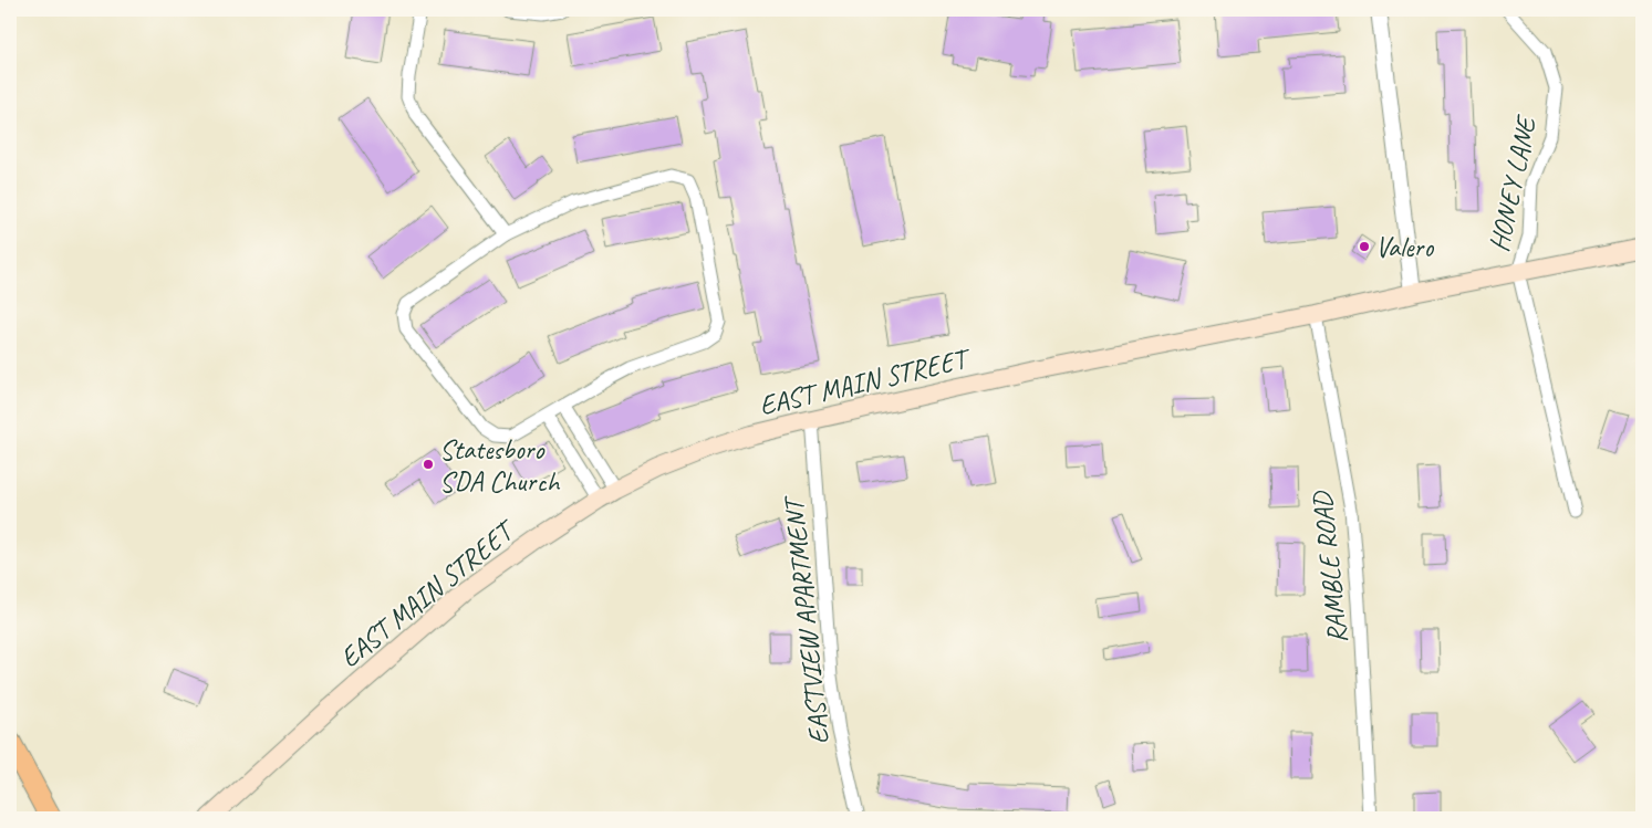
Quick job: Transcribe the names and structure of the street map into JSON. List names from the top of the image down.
{
  "streets": {
    "main road": ["EAST MAIN STREET"],
    "street": ["HONEY LANE", "RAMBLE ROAD", "EASTVIEW APARTMENT"]
  },
  "crossings": [
    ["HONEY LANE", "EAST MAIN STREET"],
    ["EAST MAIN STREET", "RAMBLE ROAD"],
    ["EAST MAIN STREET", "EASTVIEW APARTMENT"]
  ],
  "places": ["Valero", "Statesboro SDA Church"]
}
